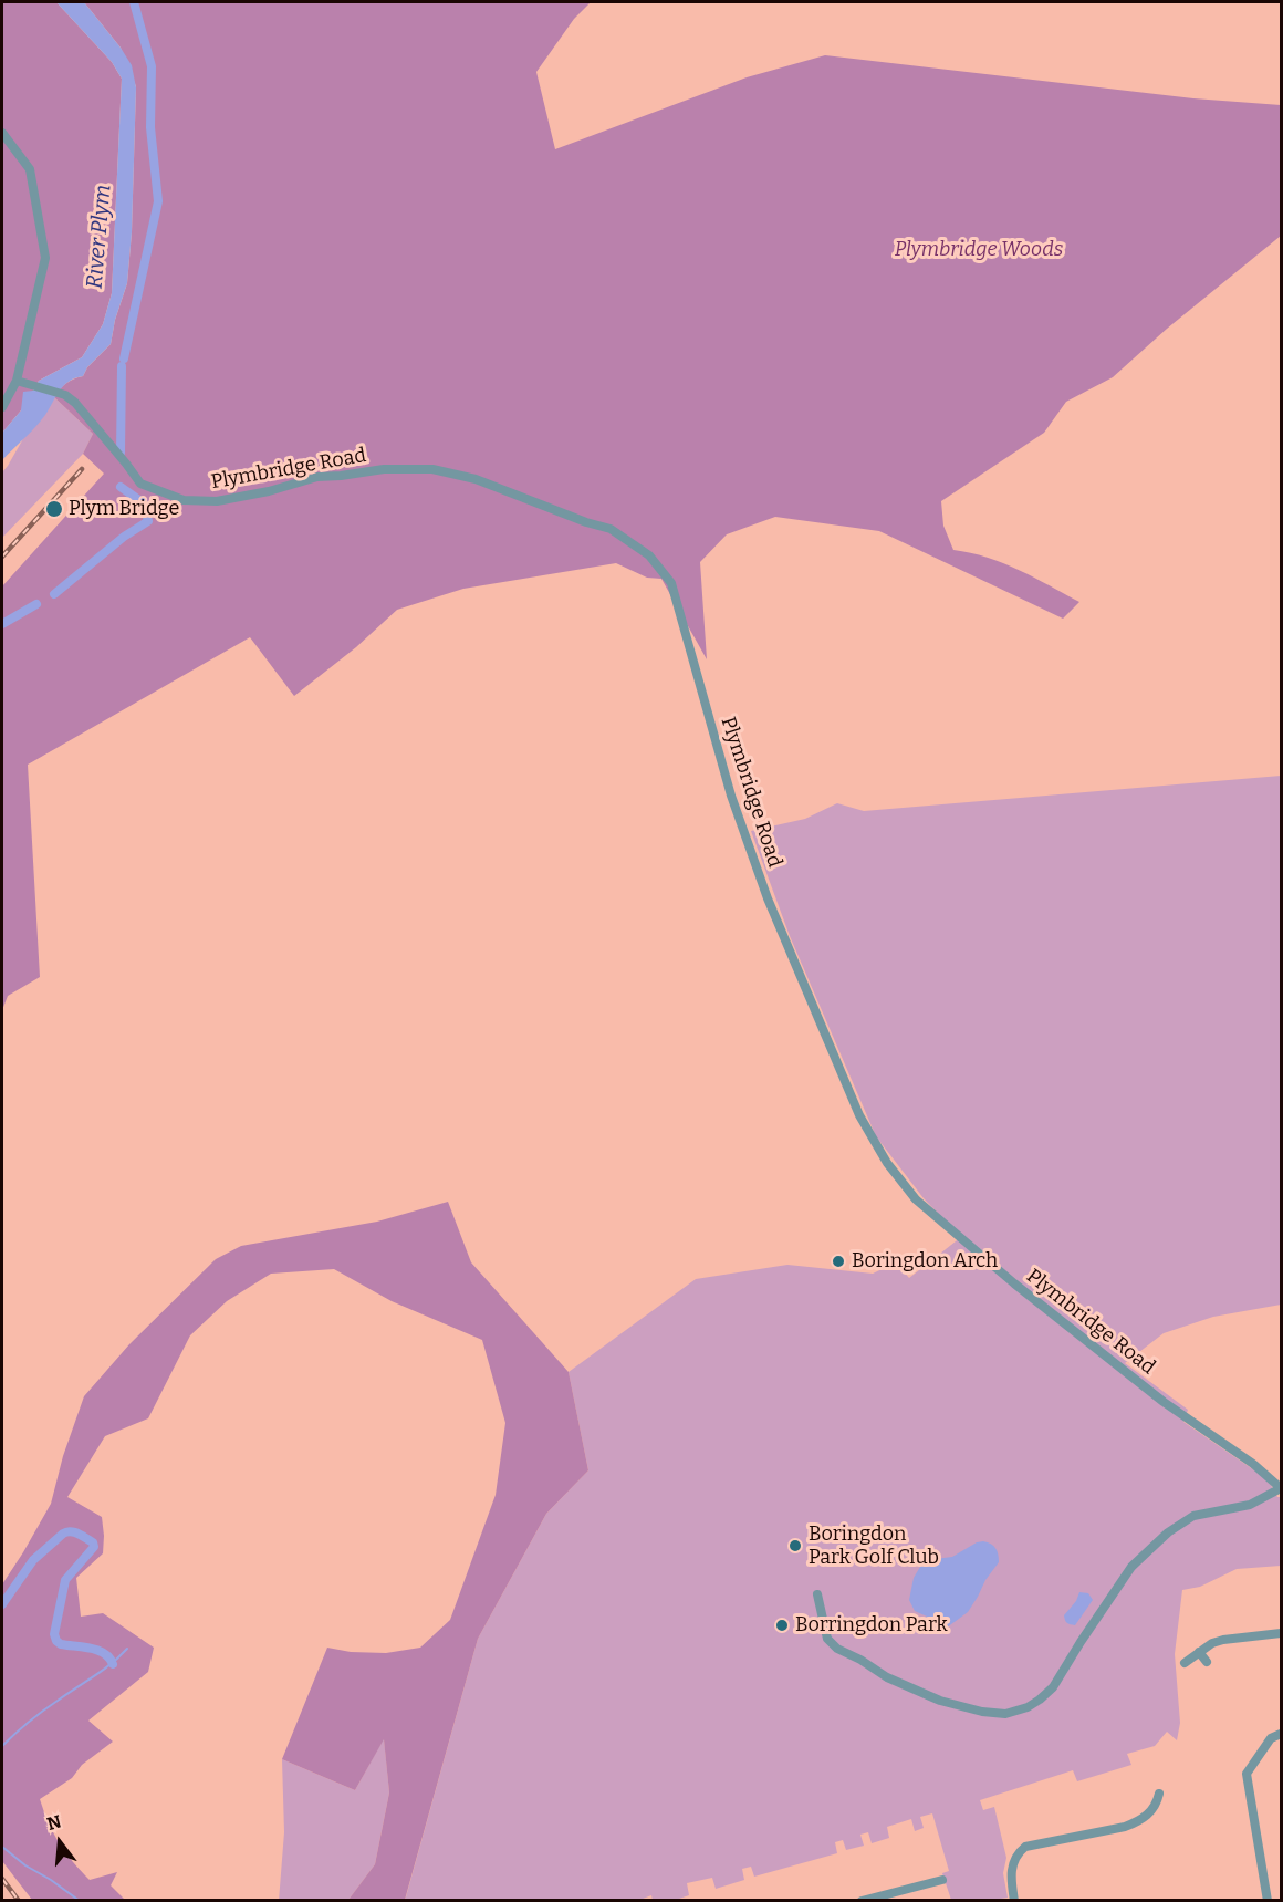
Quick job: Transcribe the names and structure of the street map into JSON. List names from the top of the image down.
{
  "streets": {
    "street": ["Plymbridge Road"]
  },
  "water": ["River Plym"],
  "parks": ["Plymbridge Woods"],
  "places": [
    "Plym Bridge",
    "Boringdon Arch",
    "Boringdon Park Golf Club",
    "Borringdon Park"
  ],
  "north": "top"
}
